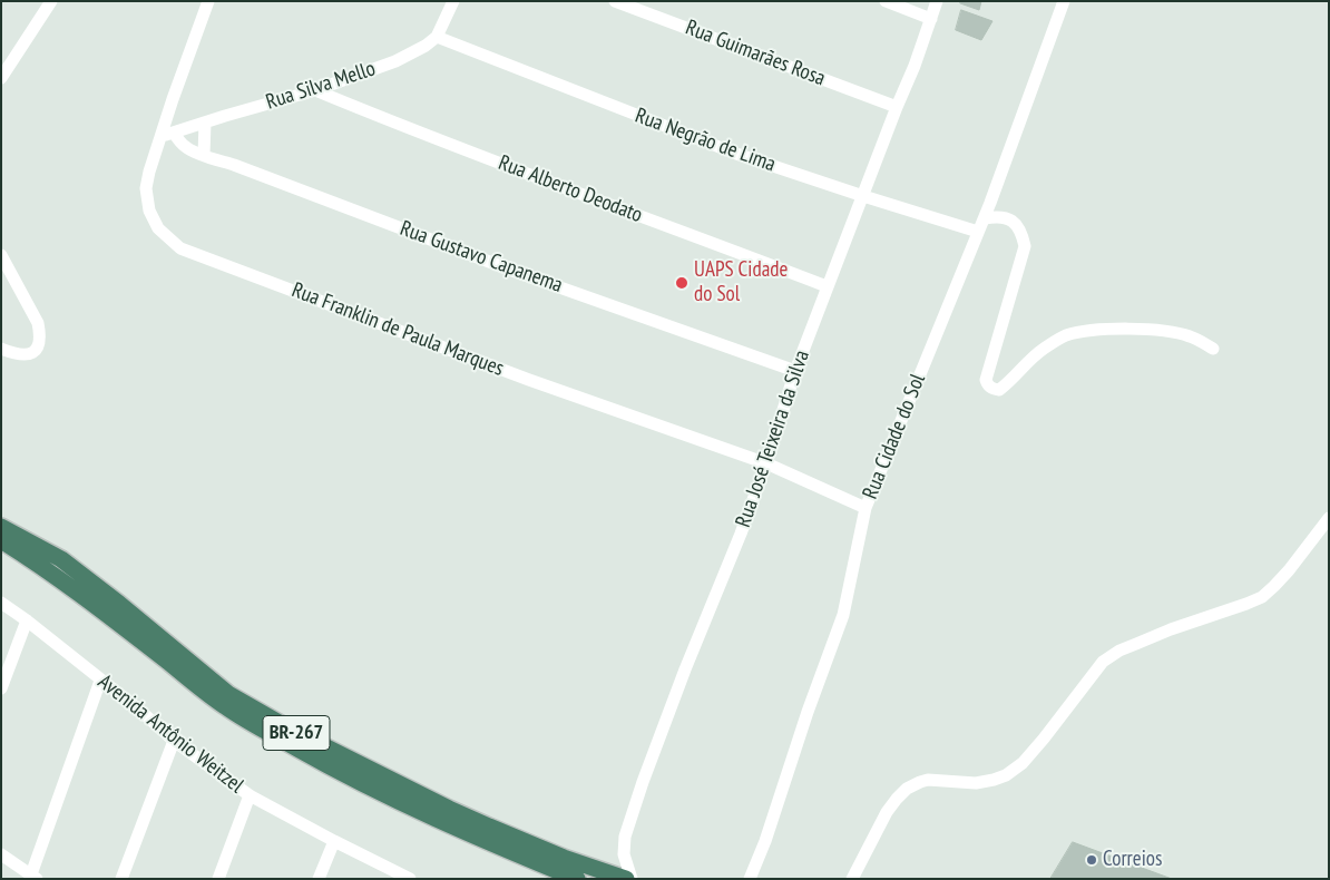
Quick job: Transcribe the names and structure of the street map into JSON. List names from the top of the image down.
{
  "streets": {
    "highway": ["BR-267"],
    "street": [
      "Rua Guimarães Rosa",
      "Rua Silva Mello",
      "Rua Negrão de Lima",
      "Rua Alberto Deodato",
      "Rua Gustavo Capanema",
      "Rua Franklin de Paula Marques",
      "Rua Cidade do Sol",
      "Rua José Teixeira da Silva",
      "Avenida Antônio Weitzel"
    ]
  },
  "crossings": [
    ["Rua Guimarães Rosa", "Rua José Teixeira da Silva"],
    ["Rua Silva Mello", "Rua Negrão de Lima"],
    ["Rua Silva Mello", "Rua Alberto Deodato"],
    ["Rua Silva Mello", "Rua Gustavo Capanema"],
    ["Rua Silva Mello", "Rua Franklin de Paula Marques"],
    ["Rua Negrão de Lima", "Rua Cidade do Sol"],
    ["Rua Negrão de Lima", "Rua José Teixeira da Silva"],
    ["Rua Alberto Deodato", "Rua José Teixeira da Silva"],
    ["Rua Gustavo Capanema", "Rua Franklin de Paula Marques"],
    ["Rua Gustavo Capanema", "Rua José Teixeira da Silva"],
    ["Rua Franklin de Paula Marques", "Rua Cidade do Sol"],
    ["Rua Franklin de Paula Marques", "Rua José Teixeira da Silva"]
  ],
  "places": ["UAPS Cidade do Sol", "Correios"]
}
